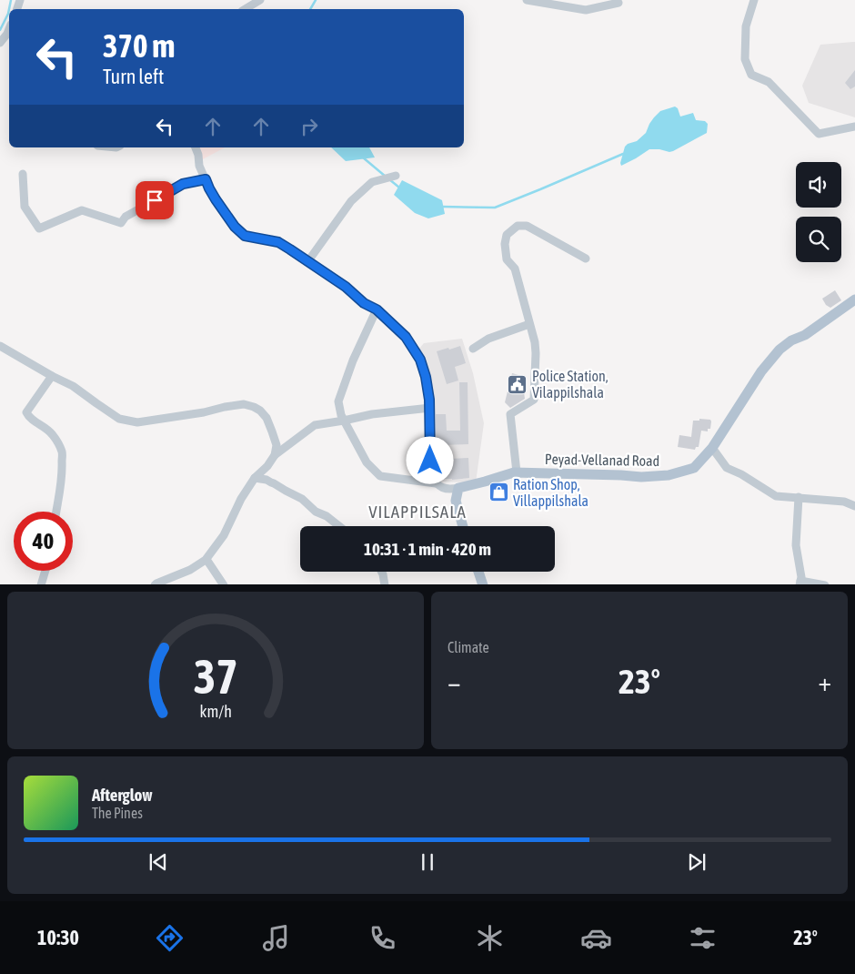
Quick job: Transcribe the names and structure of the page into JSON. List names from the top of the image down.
{
  "streets": {
    "main road": ["Peyad-Vellanad Road"]
  },
  "districts": ["VILAPPILSALA"],
  "places": {
    "public building": ["Police Station, Vilappilshala"],
    "shop": ["Ration Shop, Villappilshala"]
  },
  "page": {
    "turn": ["370 m", "Turn left"],
    "limit": "40",
    "trip": "10:31 · 1 min · 420 m",
    "tile": "Climate",
    "heat": ["−", "23°", "+"],
    "song": ["Afterglow", "The Pines"],
    "tabs": ["10:30", "23°"],
    "gauge": ["37", "km/h"]
  }
}
